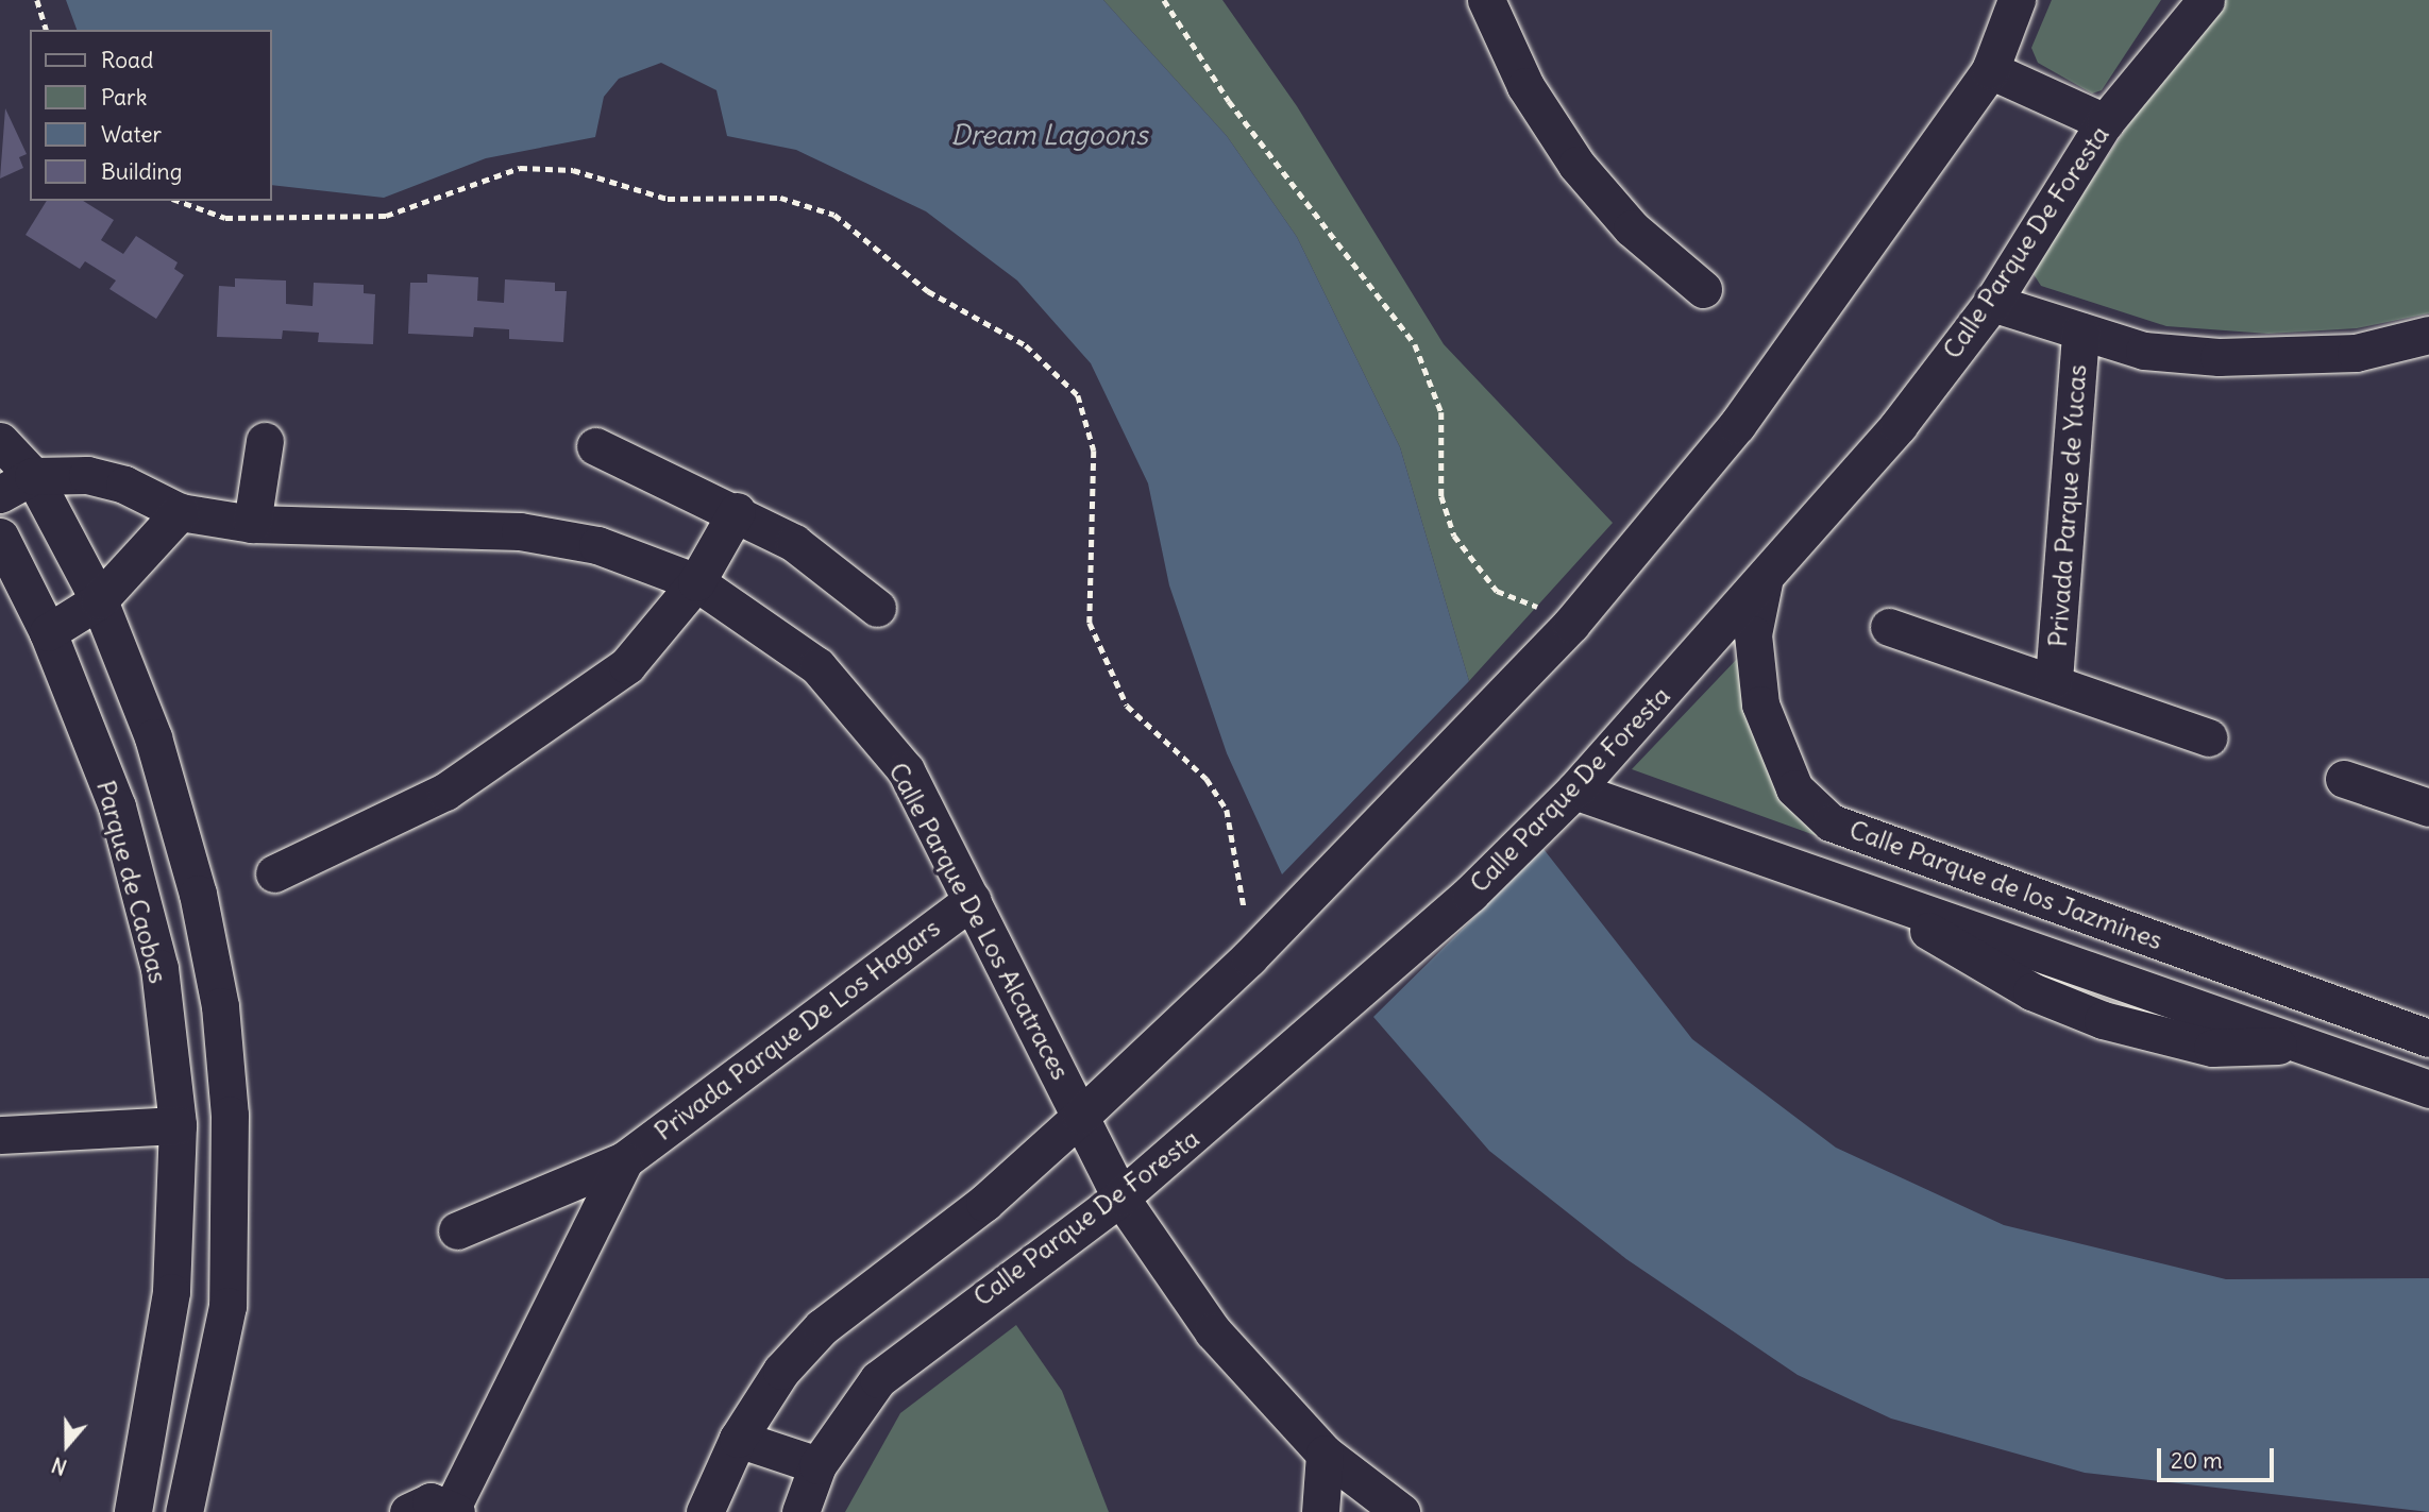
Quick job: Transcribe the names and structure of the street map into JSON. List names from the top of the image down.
{
  "streets": {
    "street": [
      "Calle Parque De Foresta",
      "Privada Parque de Yucas",
      "Parque de Caobas",
      "Calle Parque de los Jazmines",
      "Calle Parque De Los Alcatraces",
      "Privada Parque De Los Hagars"
    ]
  },
  "crossings": [
    ["Calle Parque De Foresta", "Calle Parque de los Jazmines"],
    ["Calle Parque De Foresta", "Calle Parque De Los Alcatraces"],
    ["Calle Parque De Los Alcatraces", "Privada Parque De Los Hagars"]
  ],
  "water": ["Dream Lagoons"],
  "legend": [
    "Road",
    "Park",
    "Water",
    "Building"
  ],
  "scale_bar": "20 m",
  "north": "bottom"
}
